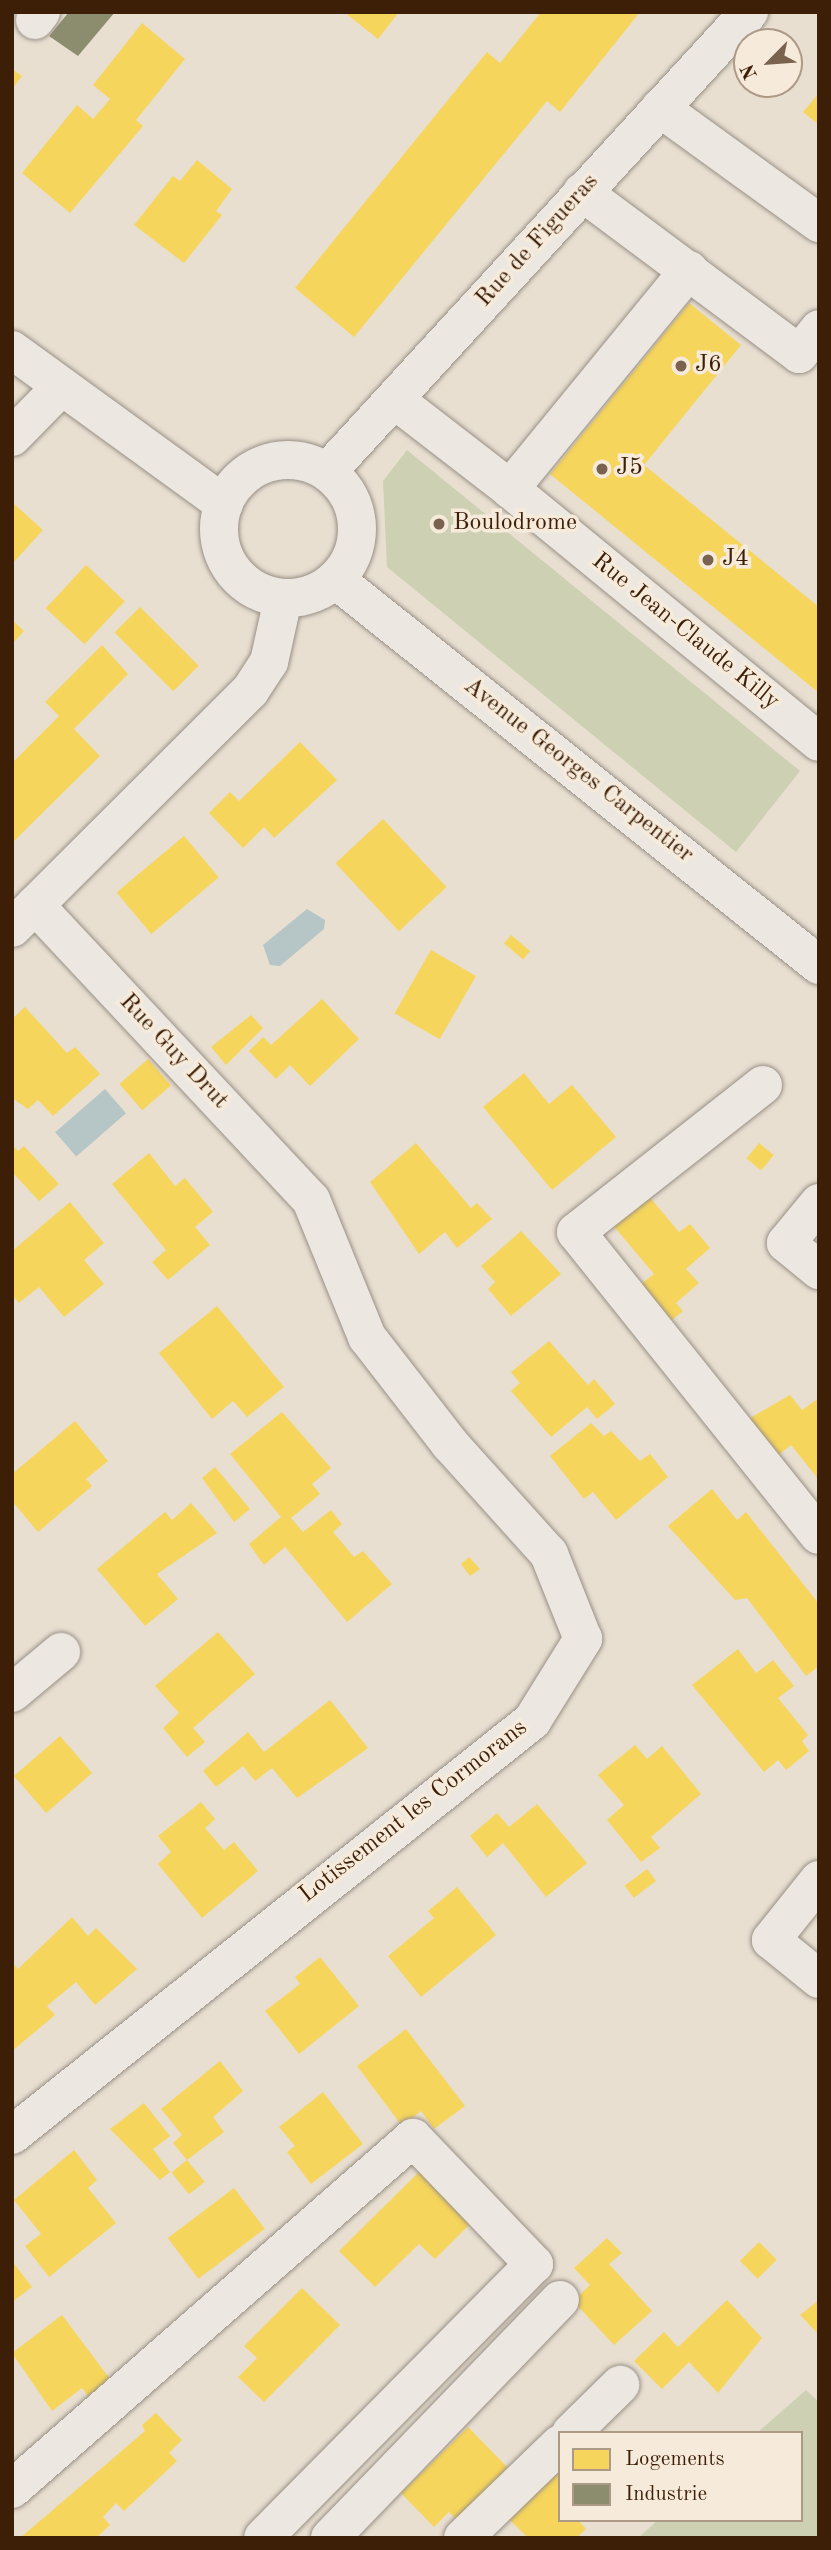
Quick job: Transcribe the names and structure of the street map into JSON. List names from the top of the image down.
{
  "streets": {
    "street": [
      "Rue de Figueras",
      "Rue Jean-Claude Killy",
      "Avenue Georges Carpentier",
      "Rue Guy Drut",
      "Lotissement les Cormorans"
    ]
  },
  "crossings": [
    ["Rue de Figueras", "Rue Jean-Claude Killy"],
    ["Rue de Figueras", "Avenue Georges Carpentier"],
    ["Rue de Figueras", "Rue Guy Drut"],
    ["Avenue Georges Carpentier", "Rue Guy Drut"],
    ["Rue Guy Drut", "Lotissement les Cormorans"]
  ],
  "places": [
    "J6",
    "J5",
    "Boulodrome",
    "J4"
  ],
  "legend": ["Logements", "Industrie"],
  "north": "bottom left"
}
